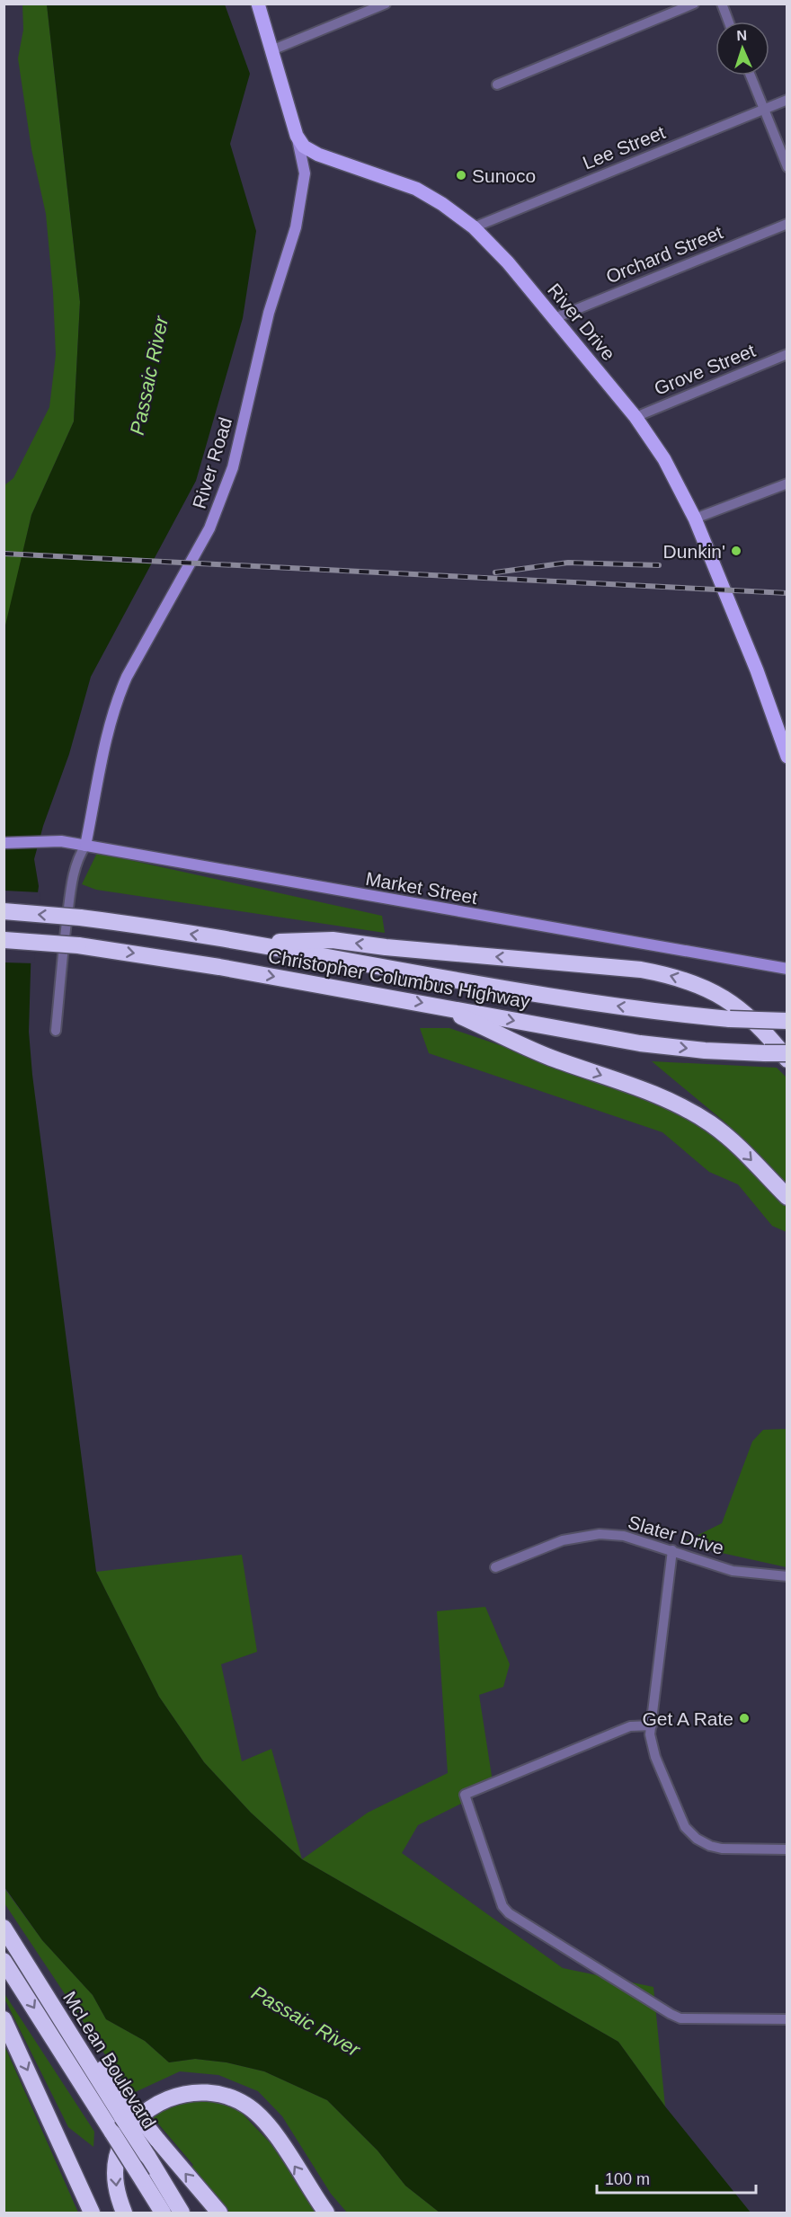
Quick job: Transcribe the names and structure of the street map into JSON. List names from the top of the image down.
{
  "streets": {
    "highway": ["Christopher Columbus Highway", "McLean Boulevard"],
    "main road": ["River Drive", "River Road", "Market Street"],
    "street": [
      "Lee Street",
      "Orchard Street",
      "Grove Street",
      "Slater Drive"
    ]
  },
  "crossings": [
    ["Lee Street", "River Drive"],
    ["Orchard Street", "River Drive"],
    ["River Drive", "Grove Street"],
    ["River Drive", "River Road"],
    ["River Road", "Market Street"]
  ],
  "water": ["Passaic River"],
  "places": ["Sunoco", "Dunkin'", "Get A Rate"],
  "scale_bar": "100 m",
  "north": "top"
}
